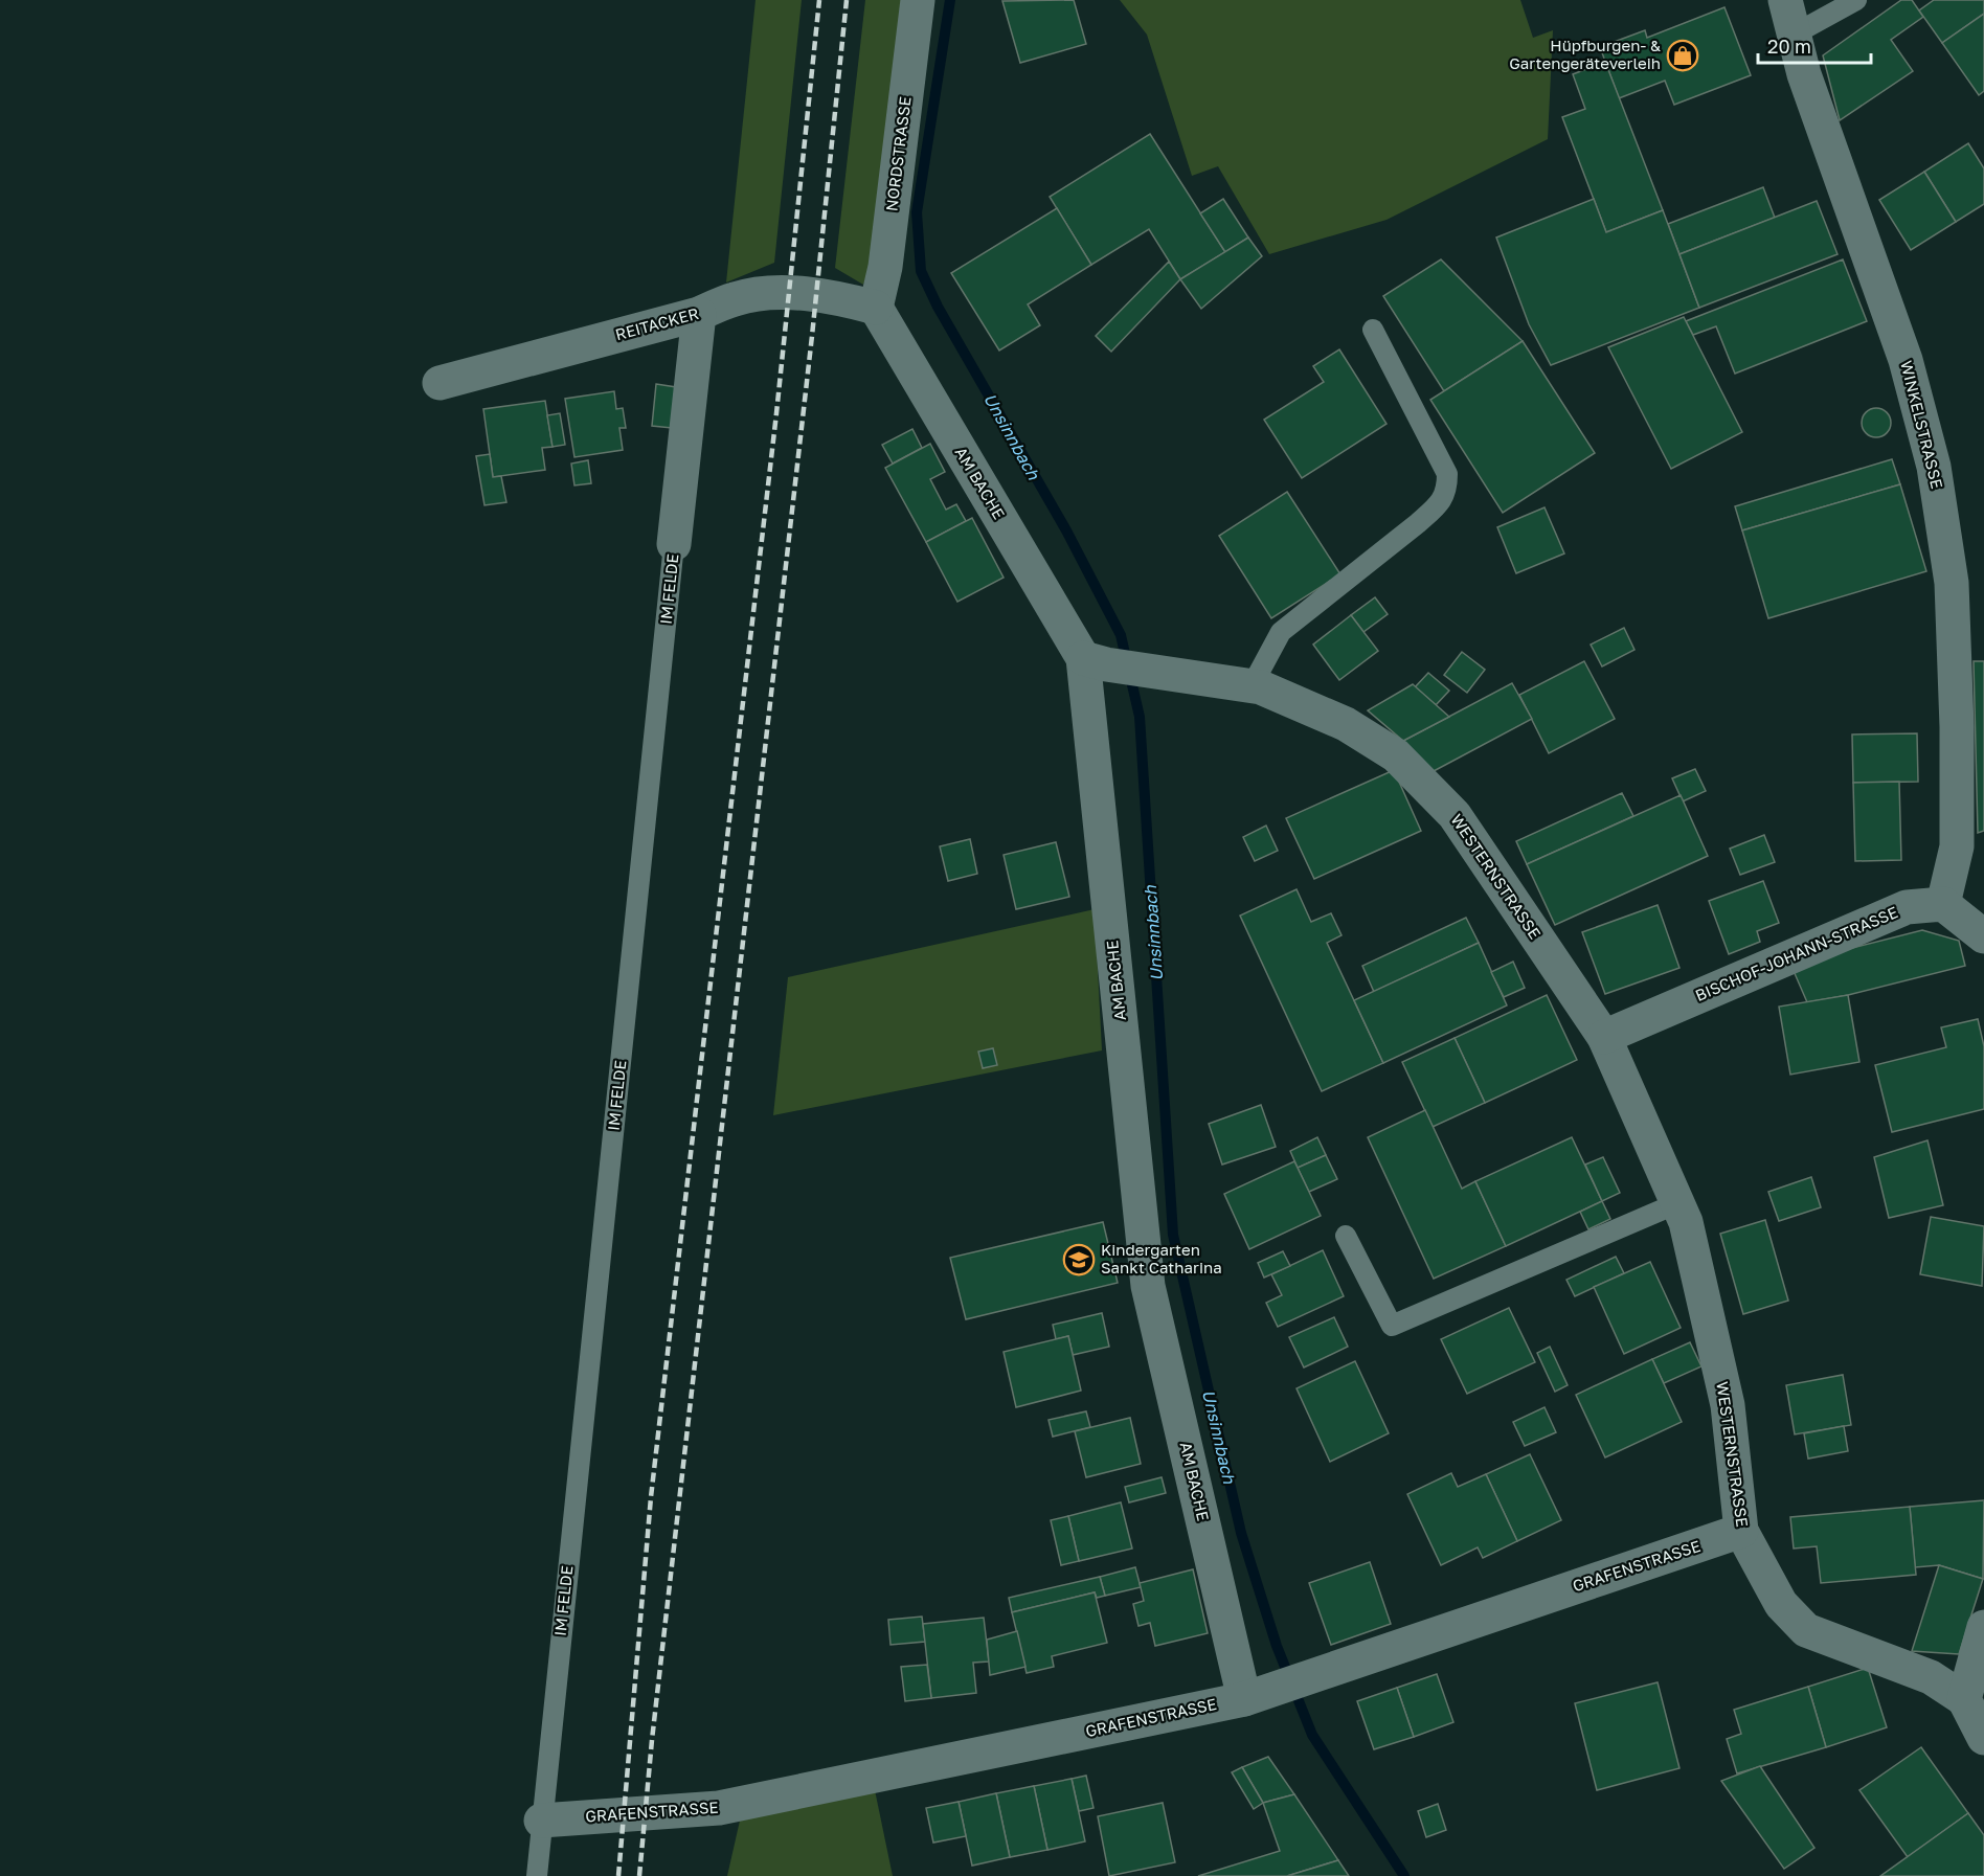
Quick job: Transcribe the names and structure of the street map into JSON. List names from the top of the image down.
{
  "streets": {
    "street": [
      "NORDSTRASSE",
      "REITACKER",
      "WINKELSTRASSE",
      "AM BACHE",
      "IM FELDE",
      "WESTERNSTRASSE",
      "BISCHOF-JOHANN-STRASSE",
      "GRAFENSTRASSE"
    ]
  },
  "crossings": [
    ["NORDSTRASSE", "REITACKER"],
    ["NORDSTRASSE", "AM BACHE"],
    ["REITACKER", "AM BACHE"],
    ["REITACKER", "IM FELDE"],
    ["WINKELSTRASSE", "BISCHOF-JOHANN-STRASSE"],
    ["AM BACHE", "WESTERNSTRASSE"],
    ["AM BACHE", "GRAFENSTRASSE"],
    ["IM FELDE", "GRAFENSTRASSE"],
    ["WESTERNSTRASSE", "BISCHOF-JOHANN-STRASSE"],
    ["WESTERNSTRASSE", "GRAFENSTRASSE"]
  ],
  "water": ["Unsinnbach"],
  "places": {
    "shop": ["Hüpfburgen- & Gartengeräteverleih"],
    "school or university": ["Kindergarten Sankt Catharina"]
  },
  "scale_bar": "20 m"
}
